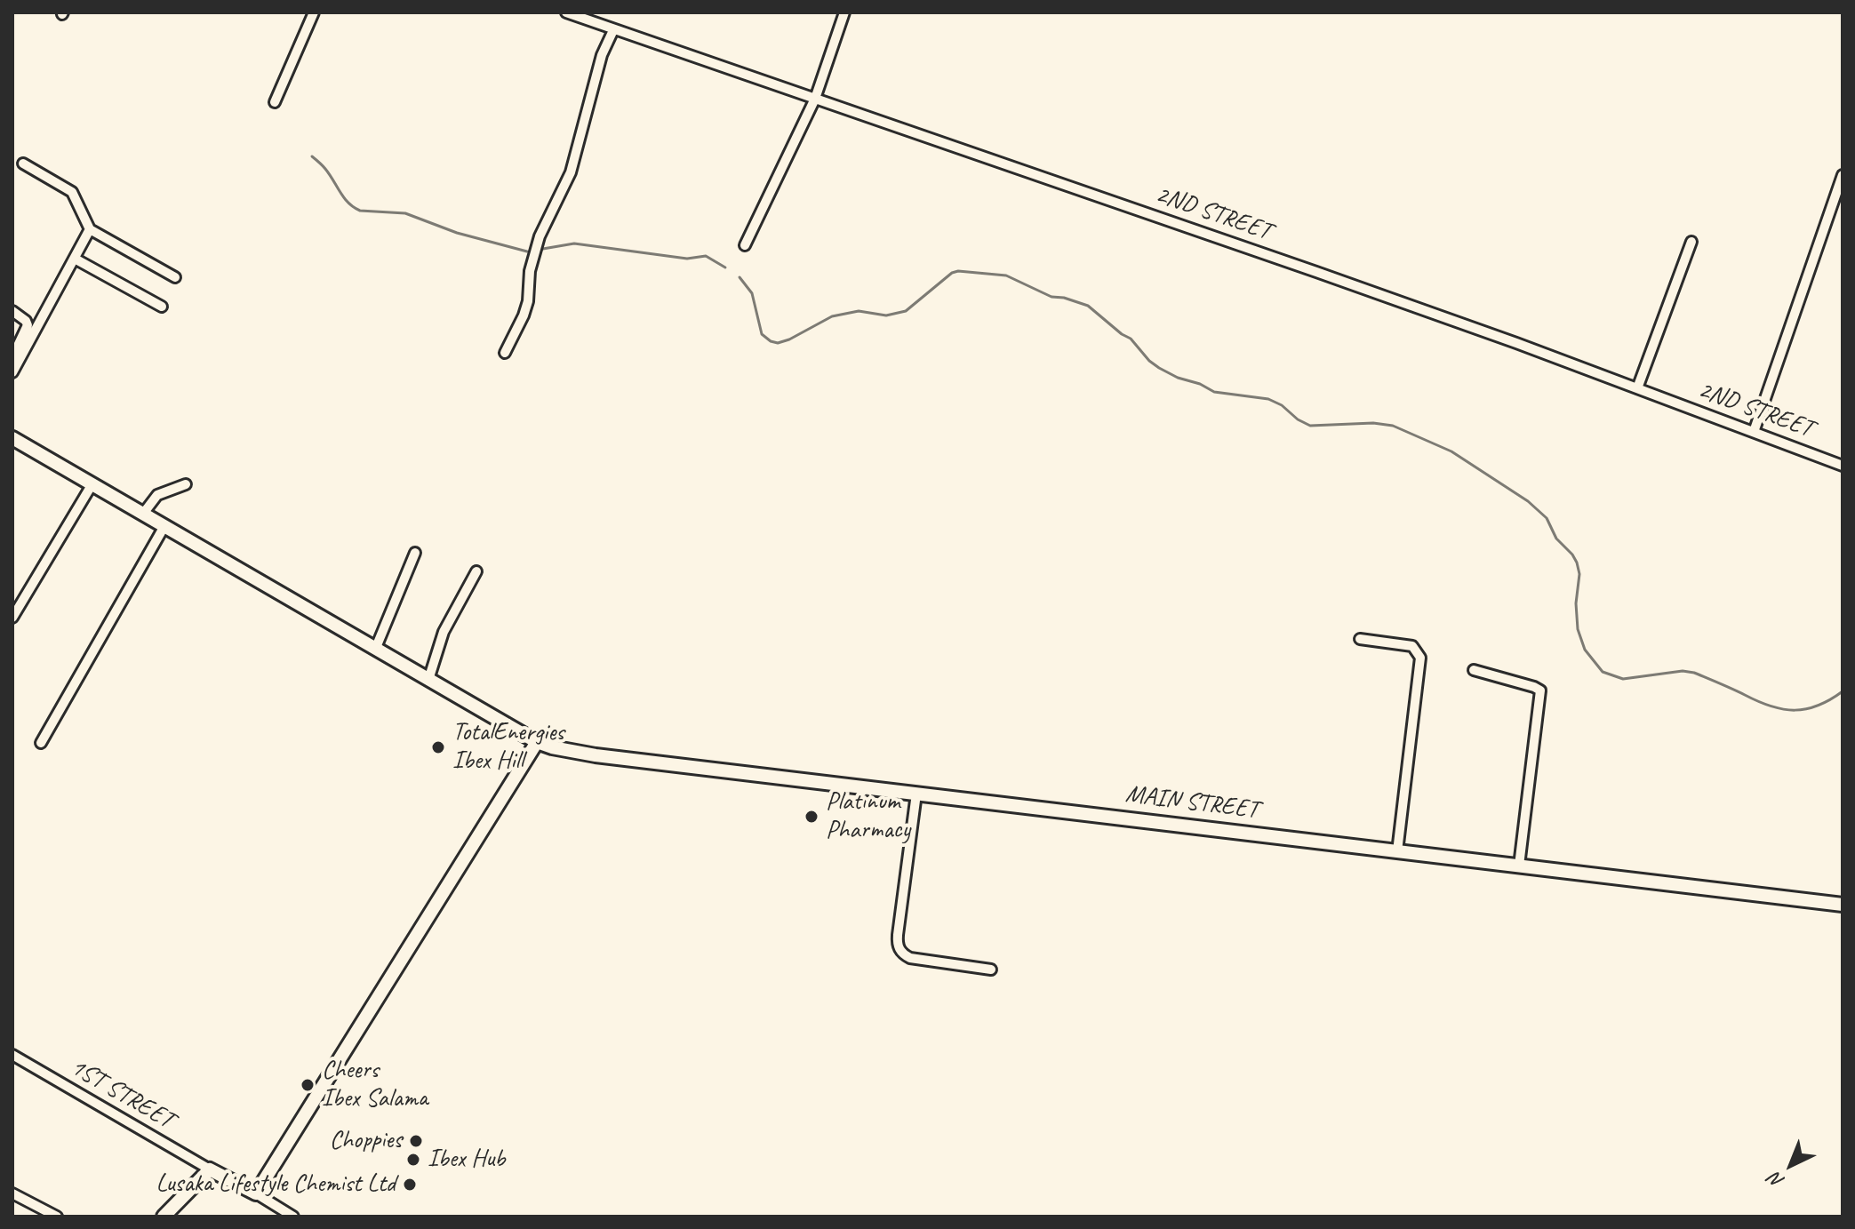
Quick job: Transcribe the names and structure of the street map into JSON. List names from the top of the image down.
{
  "streets": {
    "main road": ["MAIN STREET"],
    "street": ["2ND STREET", "1ST STREET"]
  },
  "places": [
    "TotalEnergies Ibex Hill",
    "Platinum Pharmacy",
    "Cheers Ibex Salama",
    "Choppies",
    "Ibex Hub",
    "Lusaka Lifestyle Chemist Ltd"
  ],
  "north": "bottom left"
}
